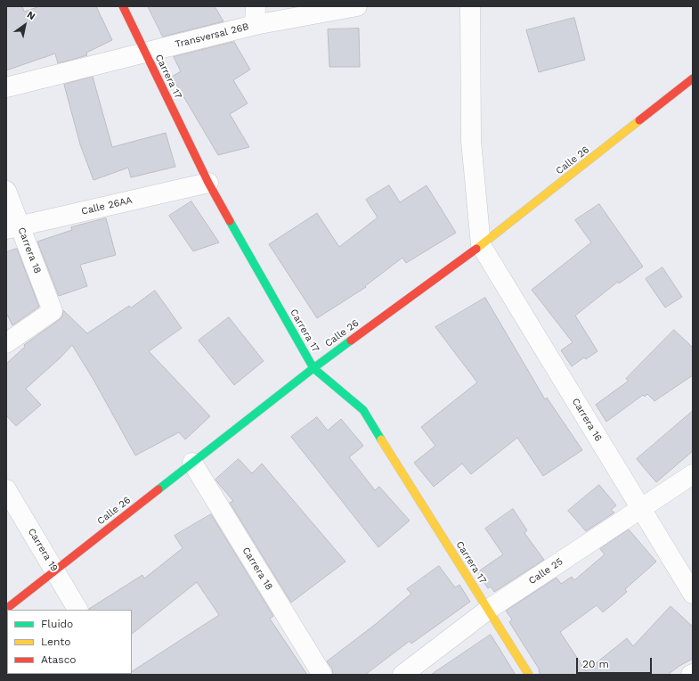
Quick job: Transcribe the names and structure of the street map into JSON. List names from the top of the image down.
{
  "streets": {
    "main road": ["Carrera 17", "Calle 26"],
    "street": [
      "Transversal 26B",
      "Calle 26AA",
      "Carrera 18",
      "Carrera 16",
      "Carrera 19",
      "Calle 25"
    ]
  },
  "crossings": [
    ["Transversal 26B", "Carrera 17"],
    ["Carrera 17", "Calle 26"],
    ["Carrera 17", "Calle 26AA"],
    ["Carrera 17", "Calle 25"],
    ["Calle 26", "Carrera 18"],
    ["Calle 26", "Carrera 16"],
    ["Calle 26", "Carrera 19"],
    ["Calle 26AA", "Carrera 18"],
    ["Carrera 16", "Calle 25"]
  ],
  "legend": ["Fluido", "Lento", "Atasco"],
  "scale_bar": "20 m",
  "north": "top right"
}
